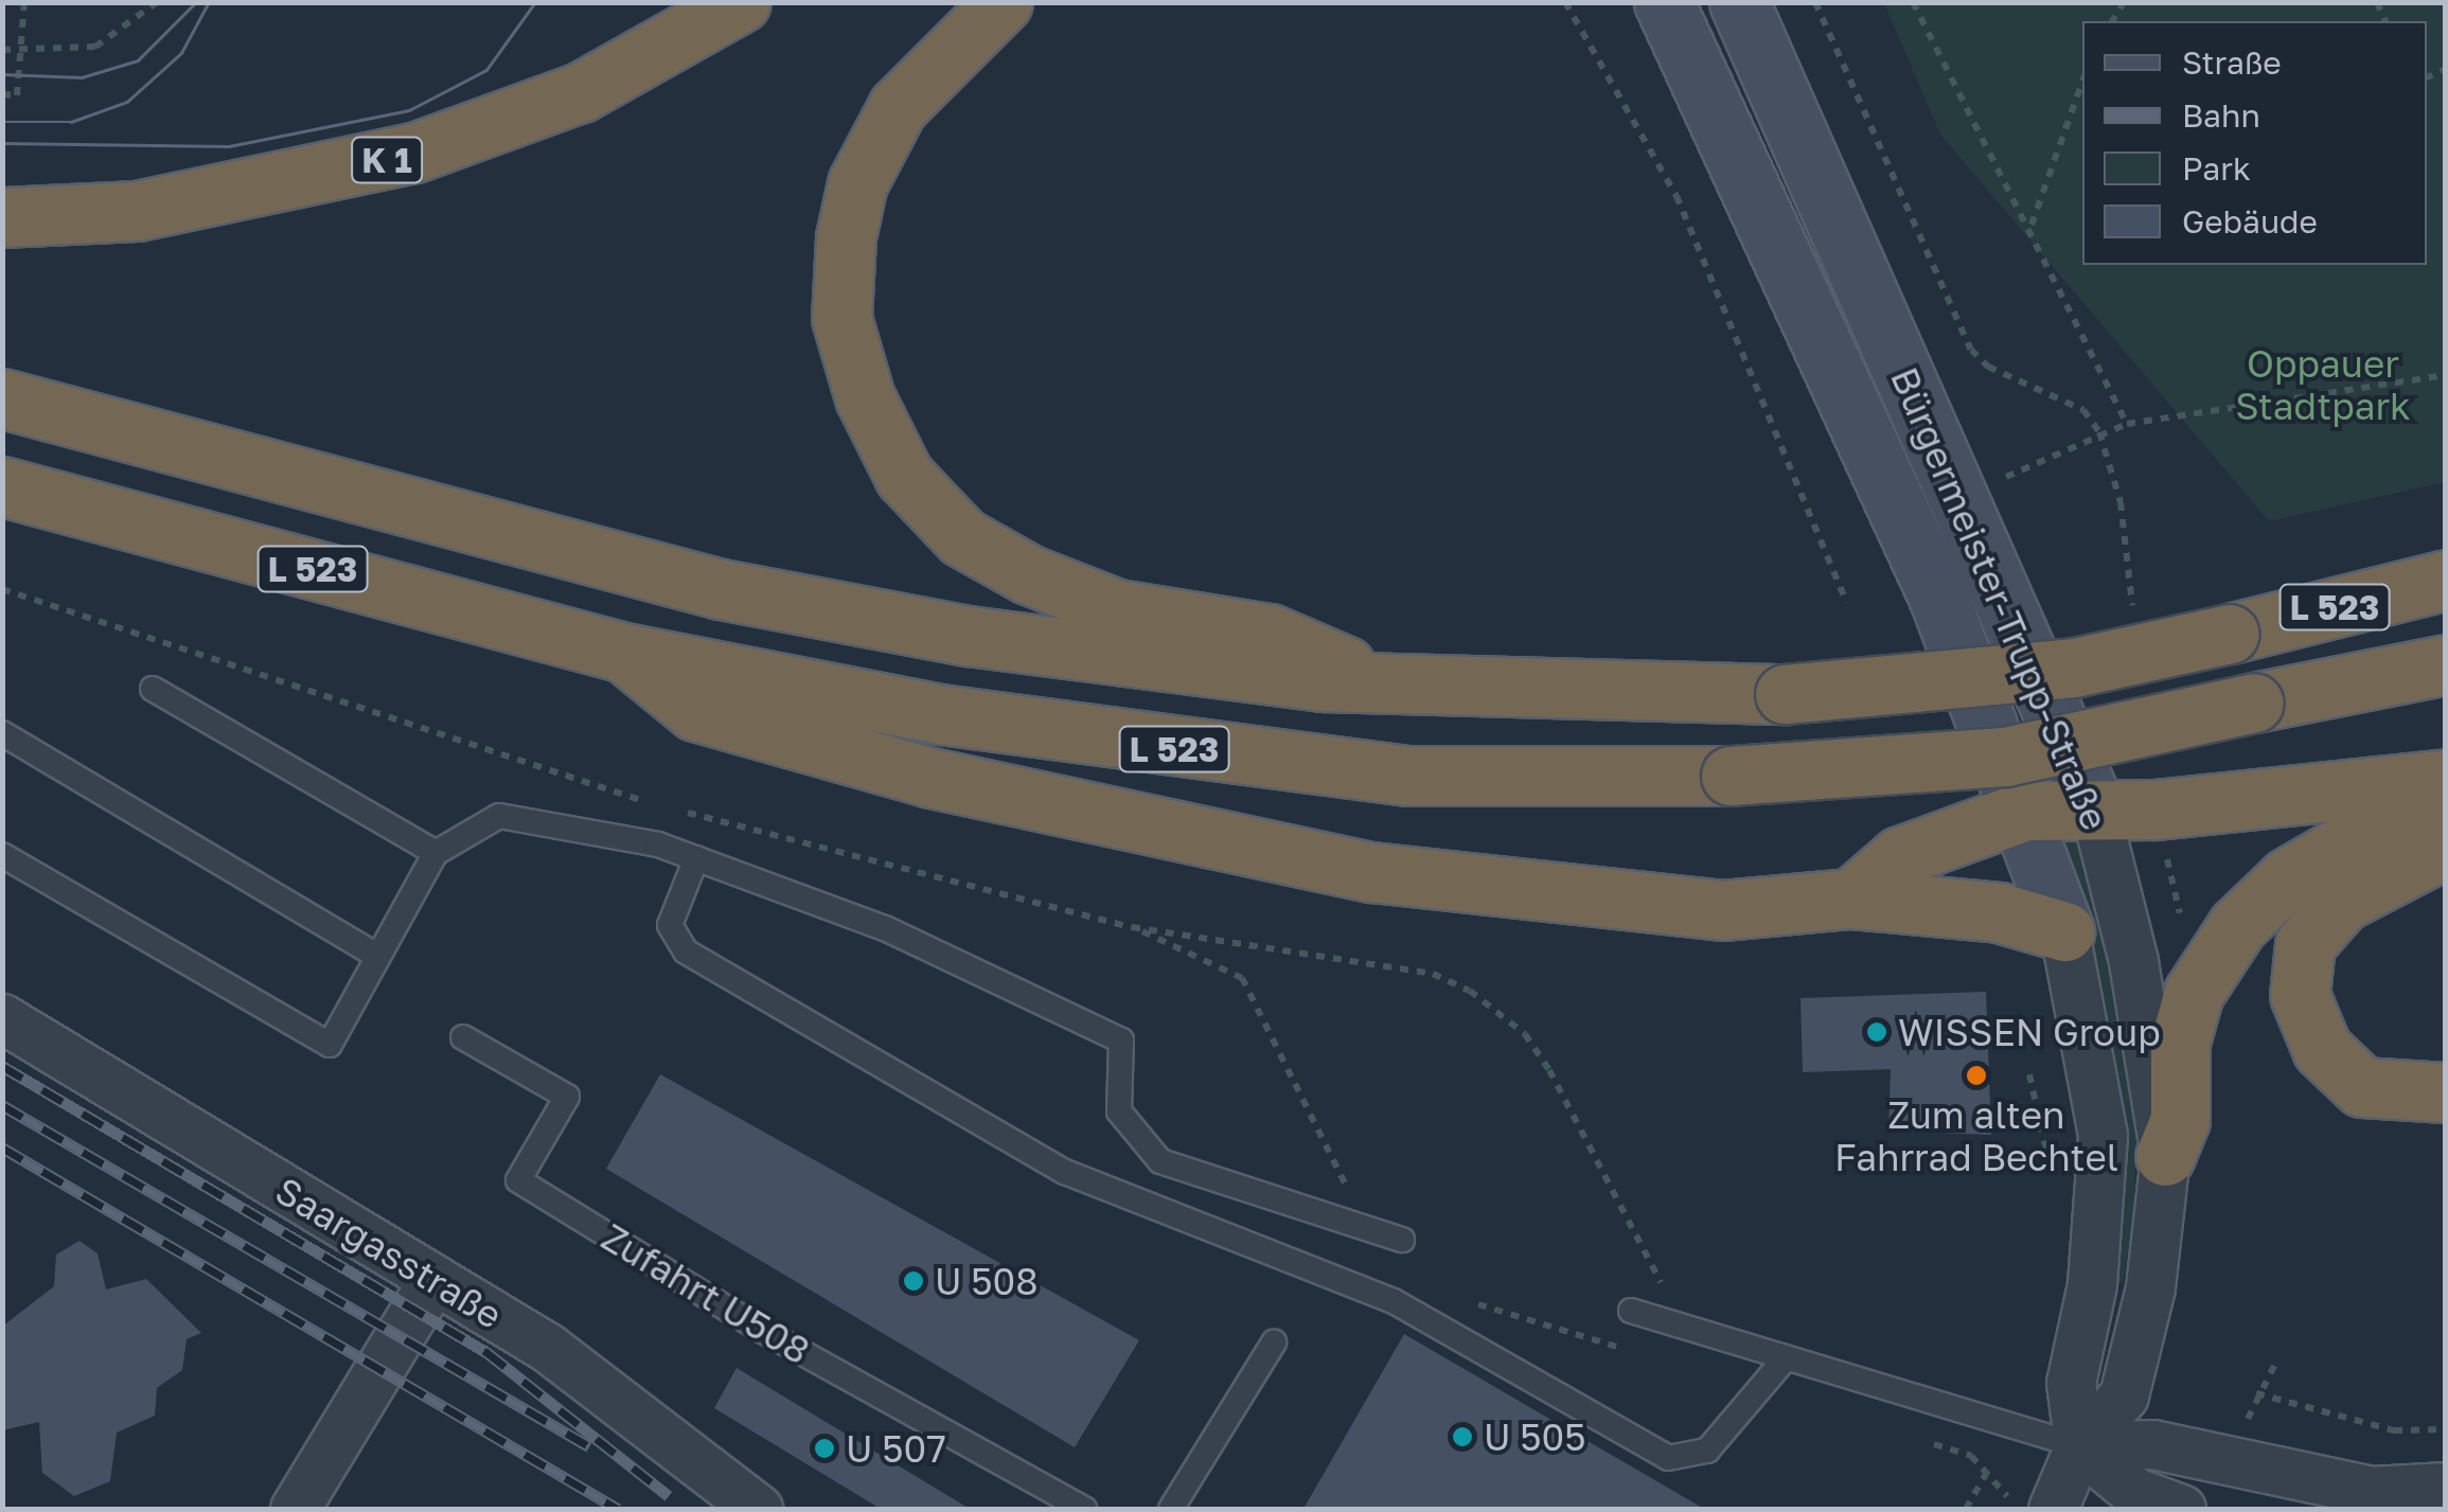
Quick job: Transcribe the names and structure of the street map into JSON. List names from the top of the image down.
{
  "streets": {
    "highway": ["K 1", "L 523"],
    "street": ["Bürgermeister-Trupp-Straße", "Saargasstraße"],
    "lane": ["Zufahrt U508"]
  },
  "parks": ["Oppauer Stadtpark"],
  "places": [
    "WISSEN Group",
    "Zum alten Fahrrad Bechtel",
    "U 508",
    "U 505",
    "U 507"
  ],
  "legend": [
    "Straße",
    "Bahn",
    "Park",
    "Gebäude"
  ]
}
